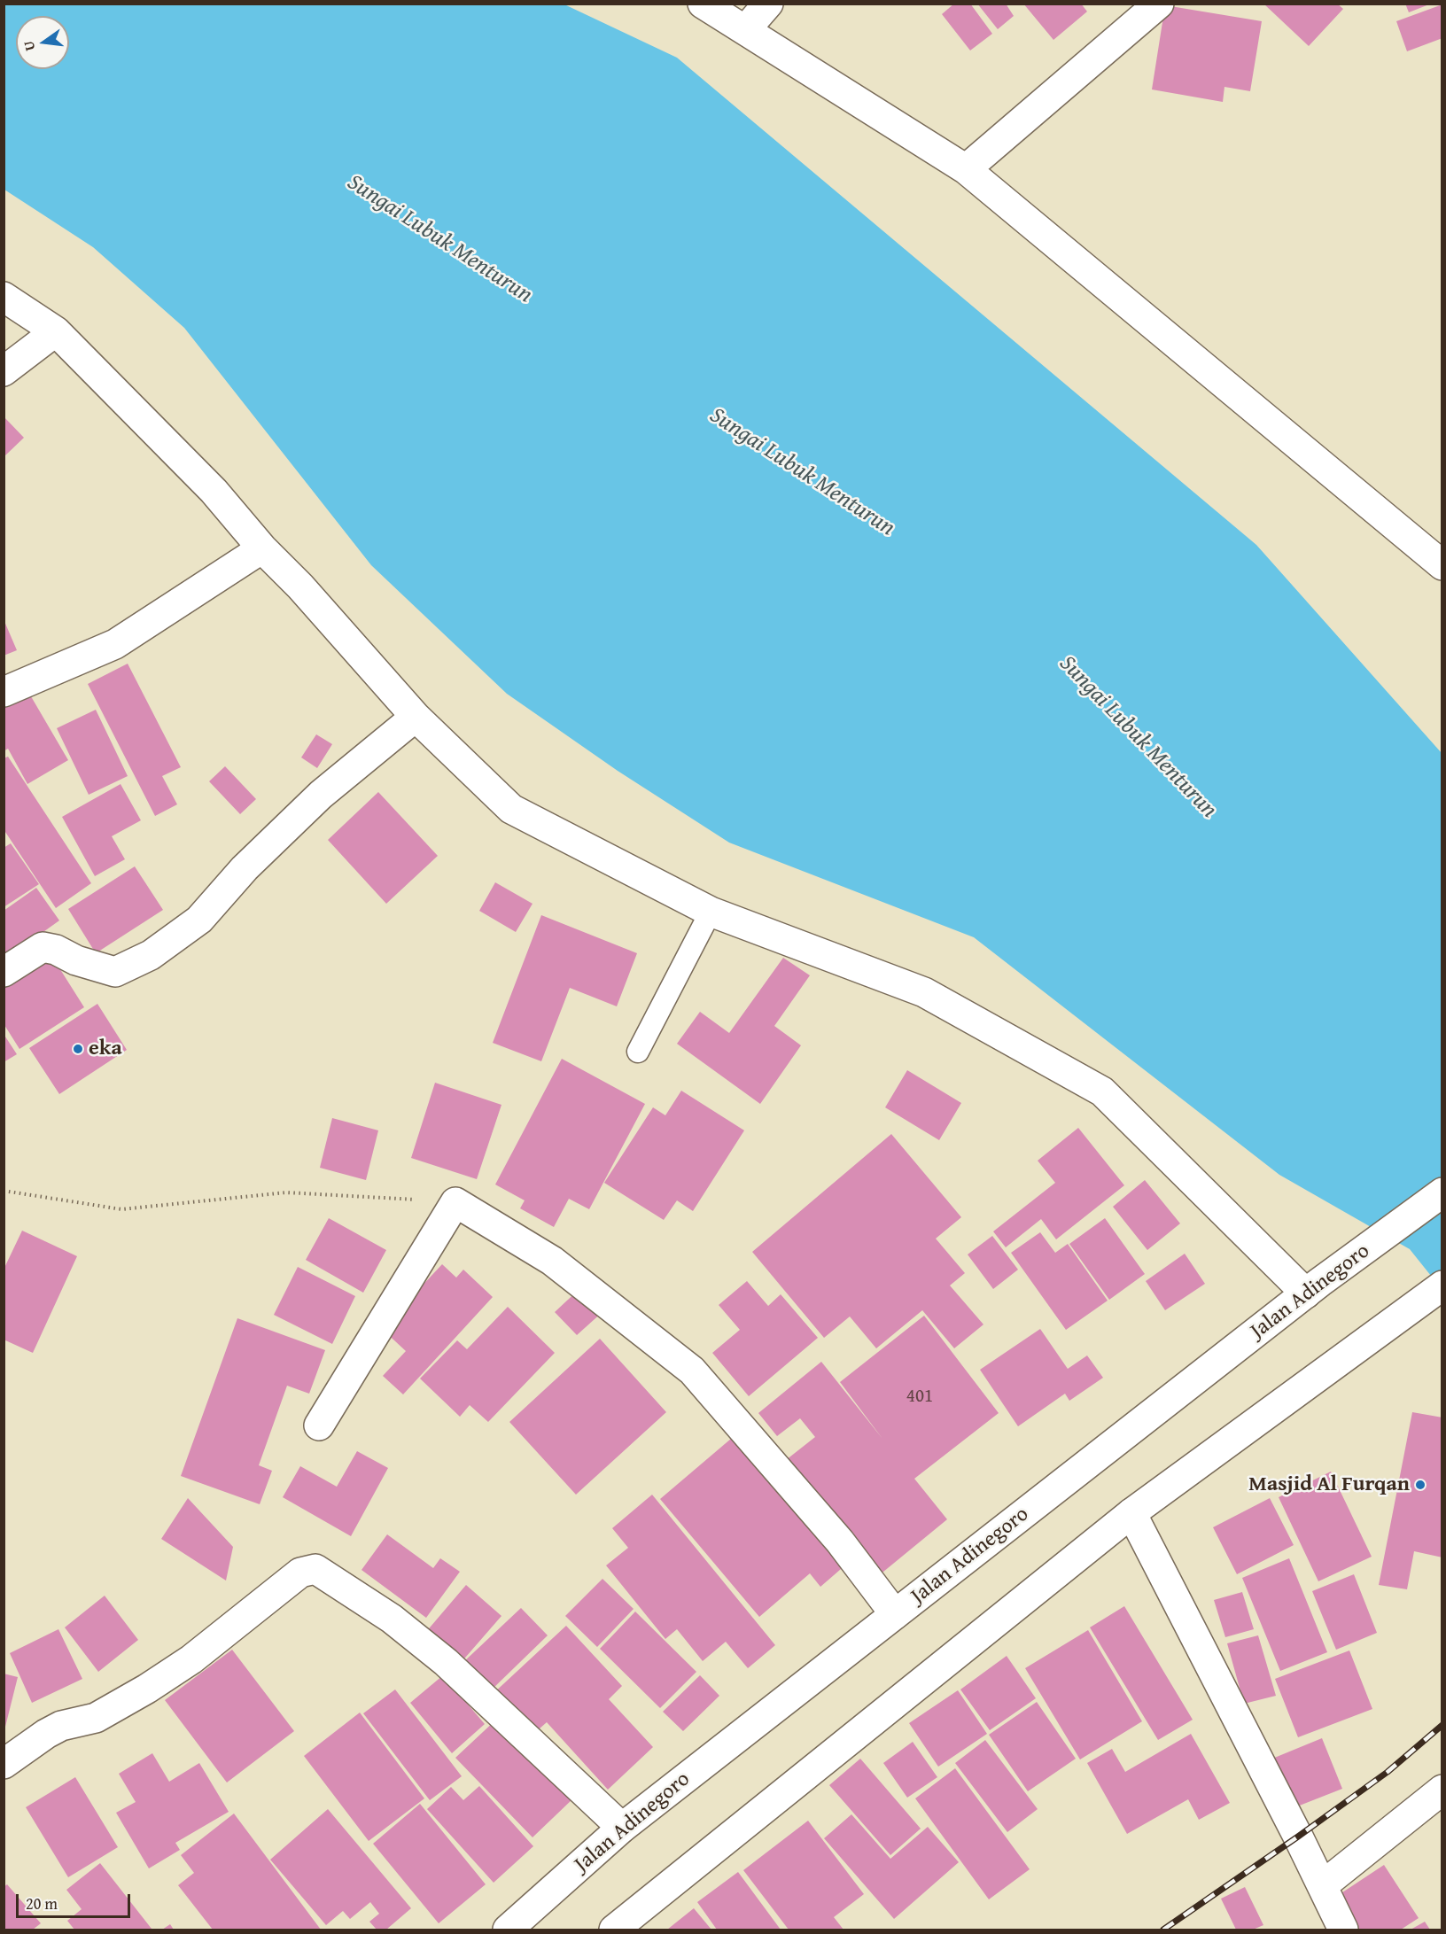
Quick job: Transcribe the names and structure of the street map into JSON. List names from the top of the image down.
{
  "streets": {
    "main road": ["Jalan Adinegoro"]
  },
  "water": ["Sungai Lubuk Menturun"],
  "places": ["eka", "Masjid Al Furqan"],
  "house_numbers": ["401"],
  "scale_bar": "20 m",
  "north": "left"
}
